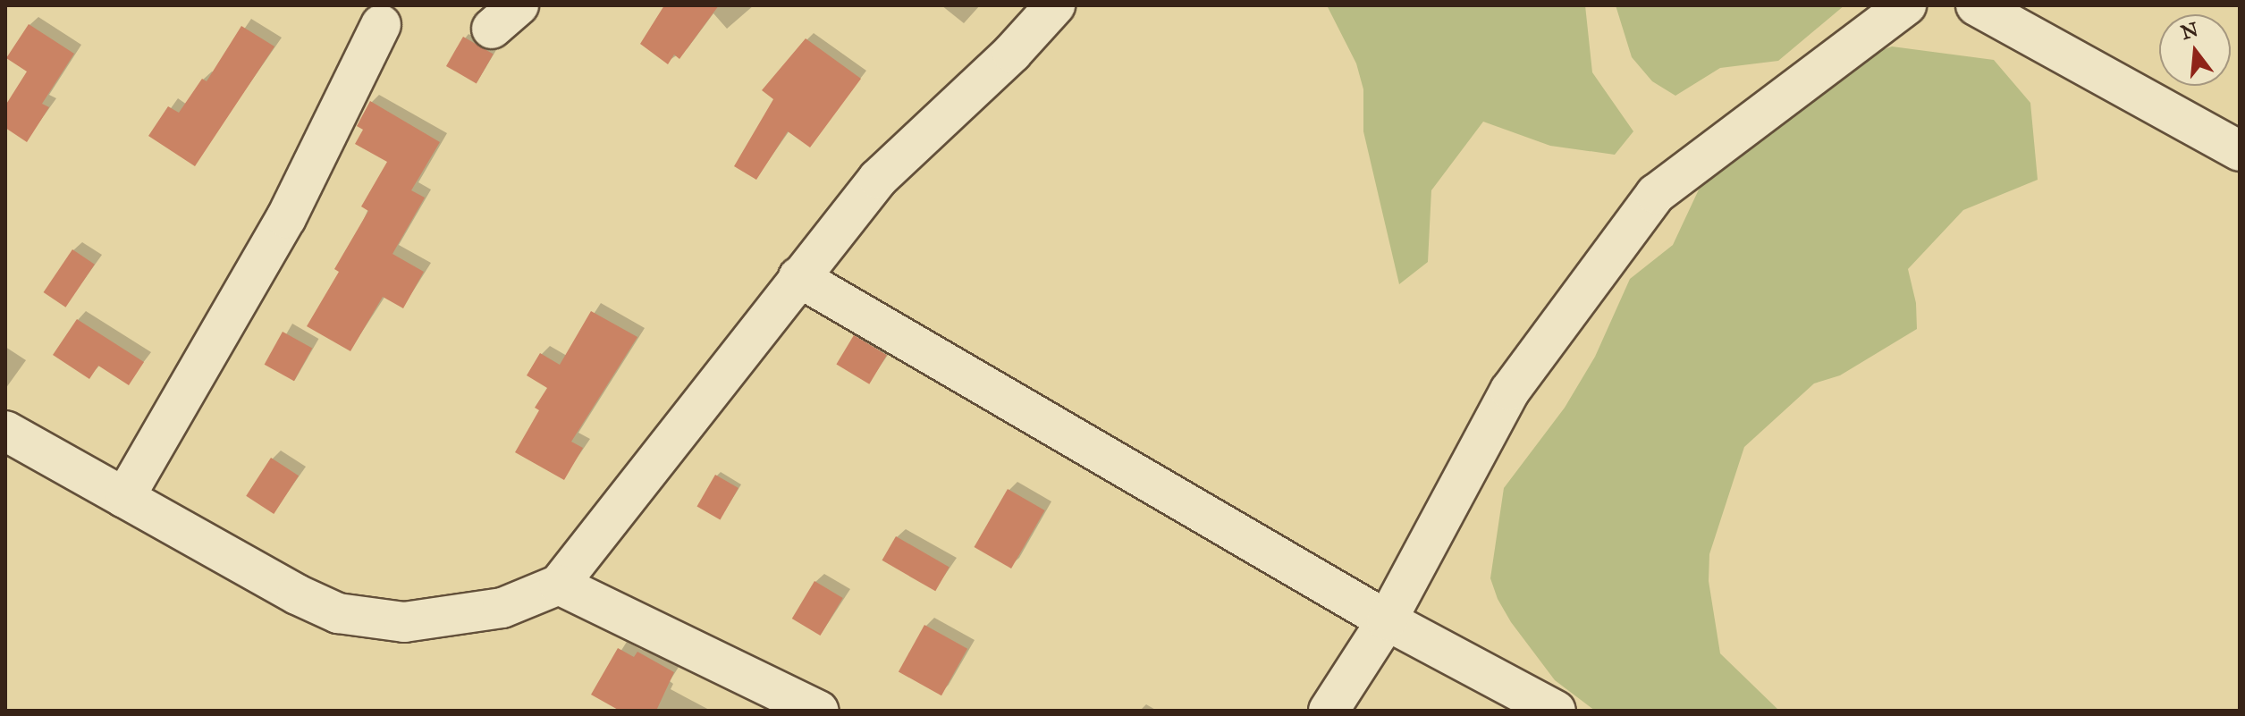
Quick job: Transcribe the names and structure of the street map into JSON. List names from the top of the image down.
{
  "north": "top"
}
